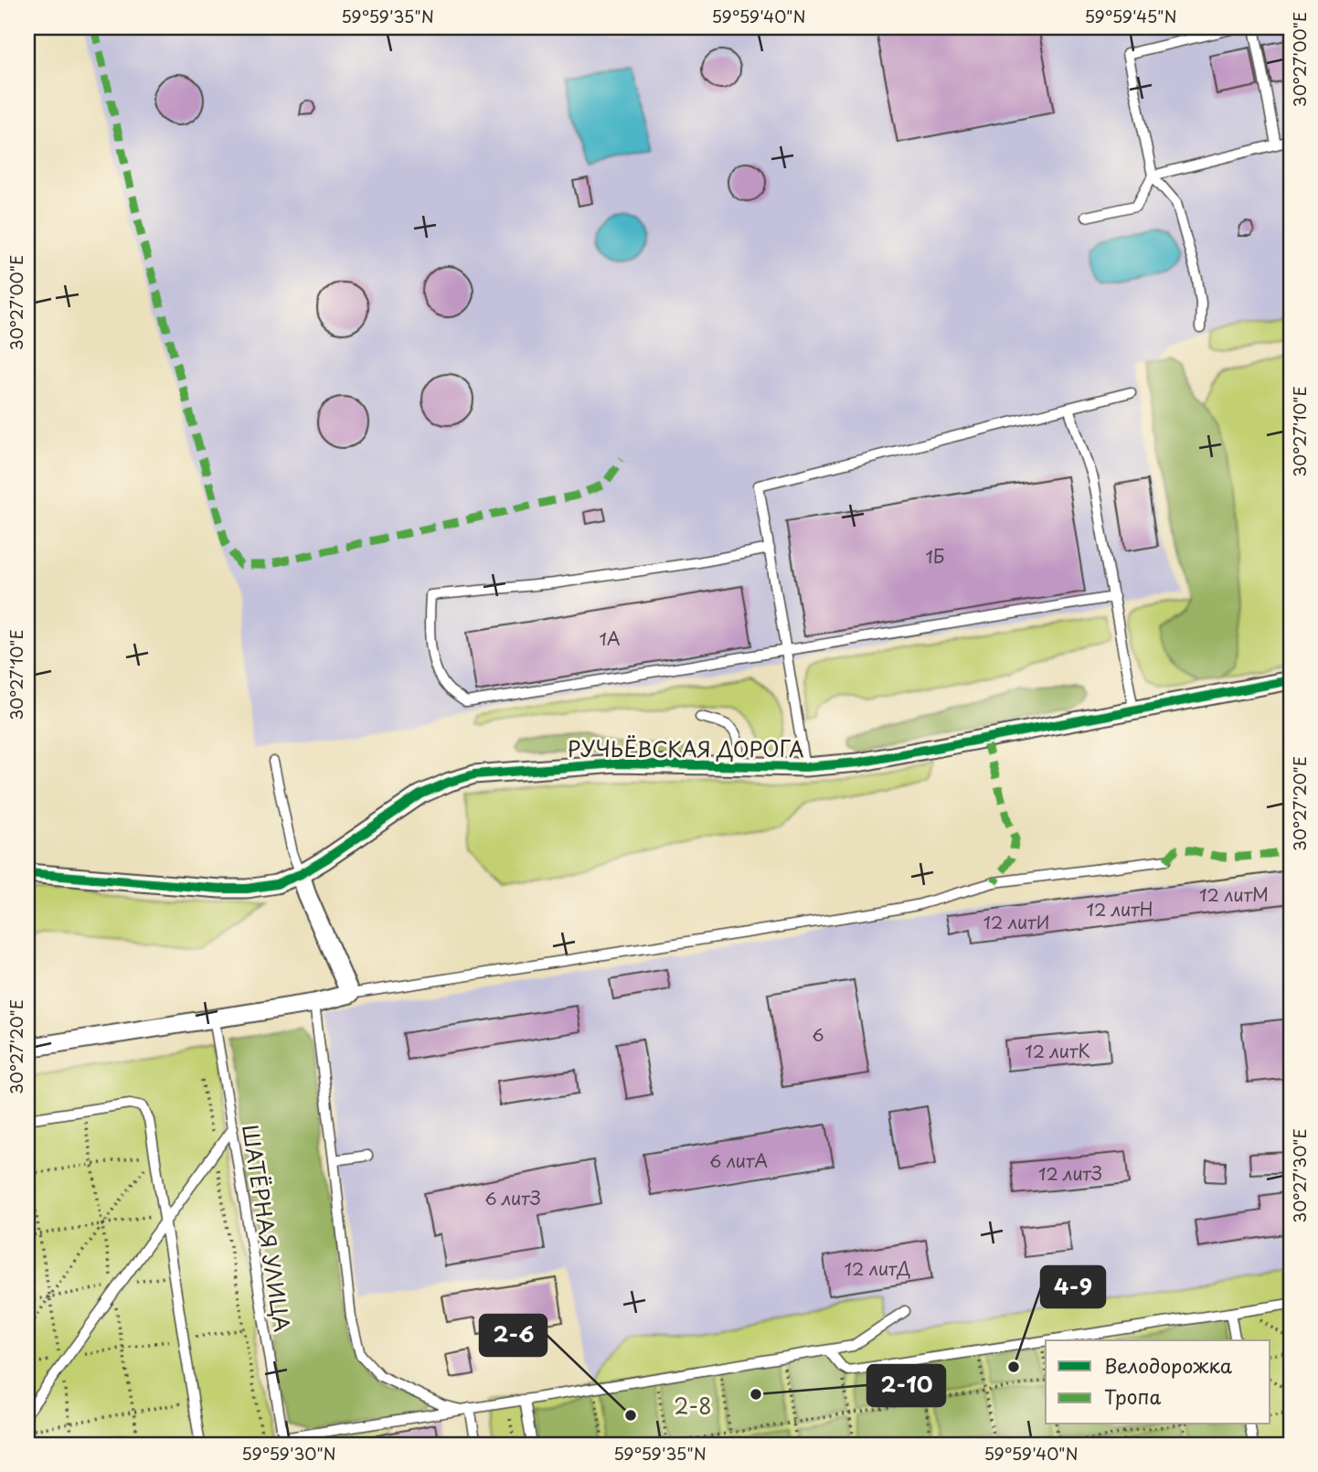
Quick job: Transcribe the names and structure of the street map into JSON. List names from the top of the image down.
{
  "streets": {
    "street": ["РУЧЬЁВСКАЯ ДОРОГА"],
    "lane": ["ШАТЁРНАЯ УЛИЦА"]
  },
  "parks": ["2-8"],
  "places": ["4-9", "2-10", "2-6"],
  "house_numbers": [
    "1Б",
    "1А",
    "12 литМ",
    "12 литН",
    "12 литИ",
    "6",
    "12 литК",
    "6 литА",
    "12 литЗ",
    "6 литЗ",
    "12 литД"
  ],
  "legend": ["Велодорожка", "Тропа"],
  "coordinates": [
    "59°59'35\"N",
    "59°59'40\"N",
    "59°59'45\"N",
    "30°27'00\"E",
    "30°27'10\"E",
    "30°27'20\"E",
    "30°27'30\"E",
    "59°59'30\"N"
  ]
}
